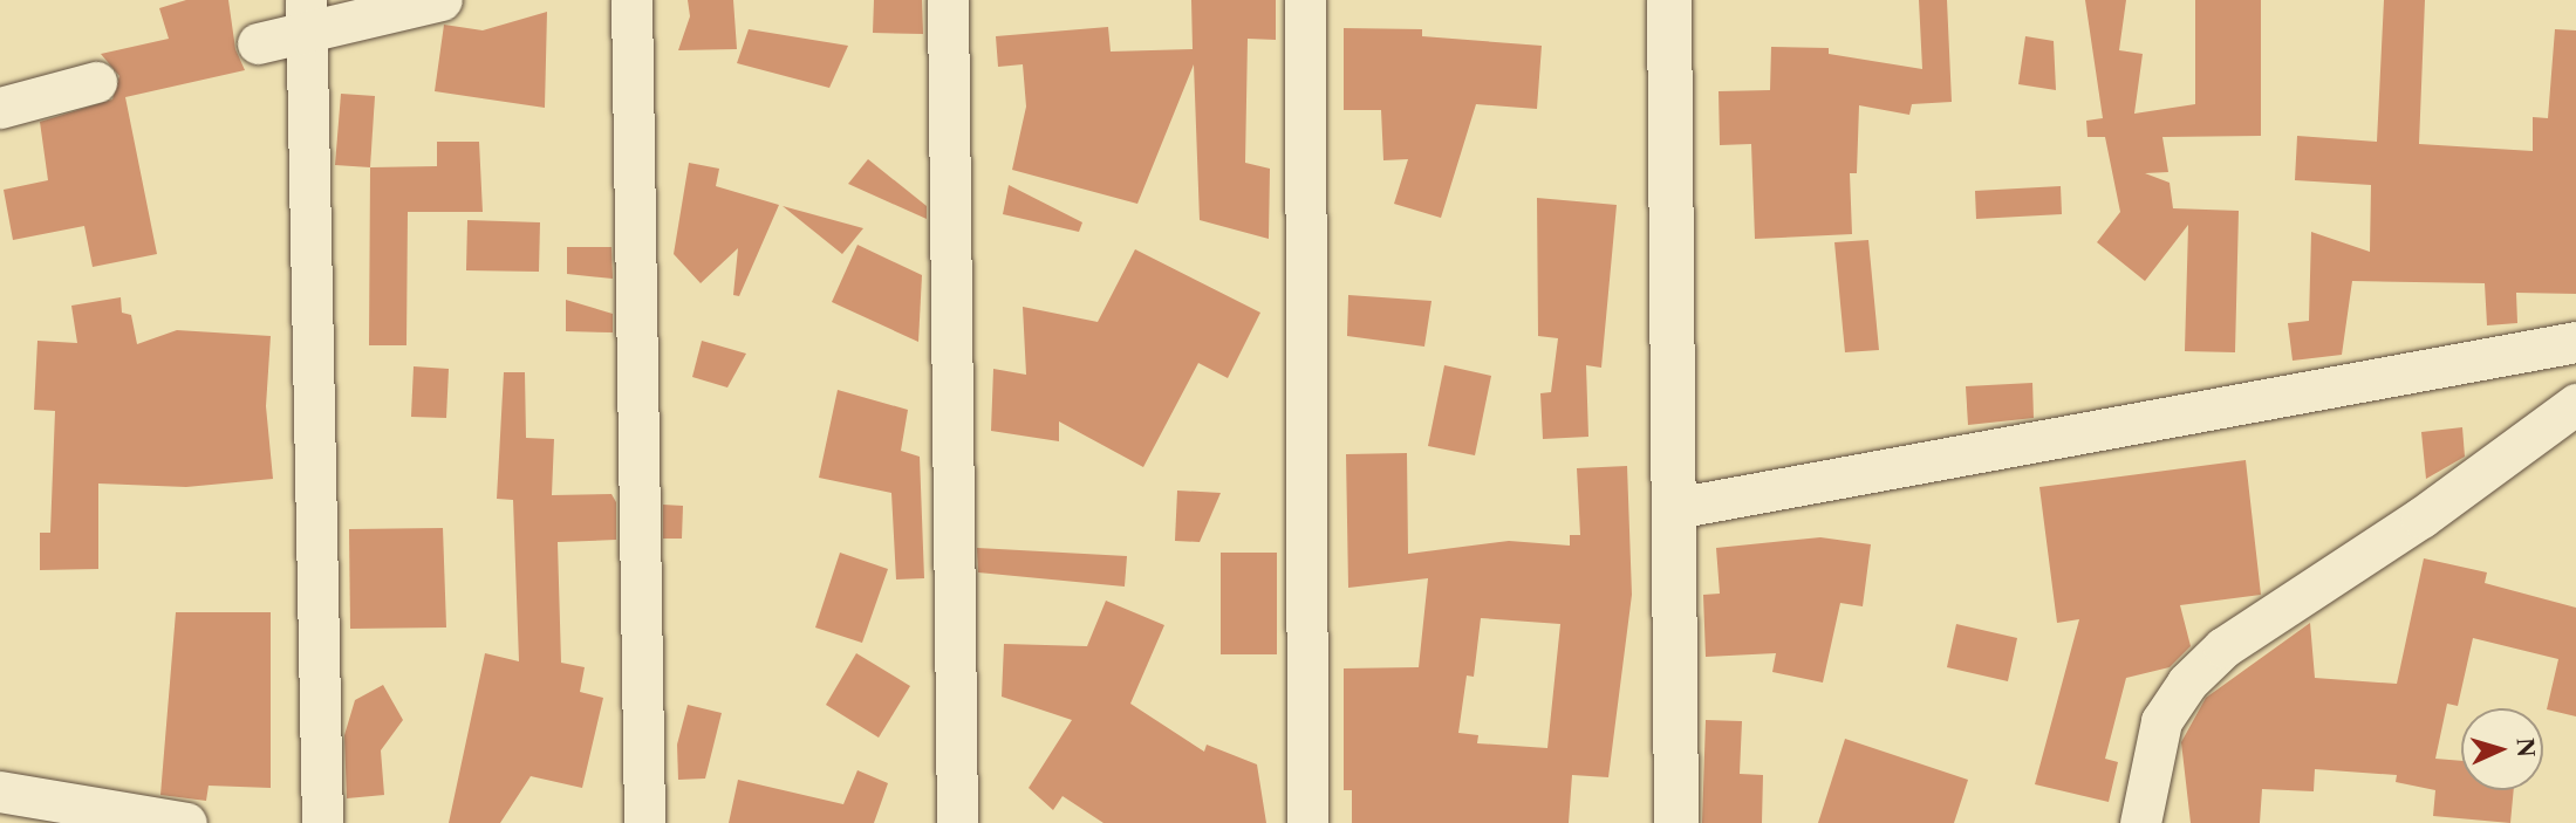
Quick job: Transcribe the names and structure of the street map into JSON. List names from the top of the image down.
{
  "north": "right"
}
